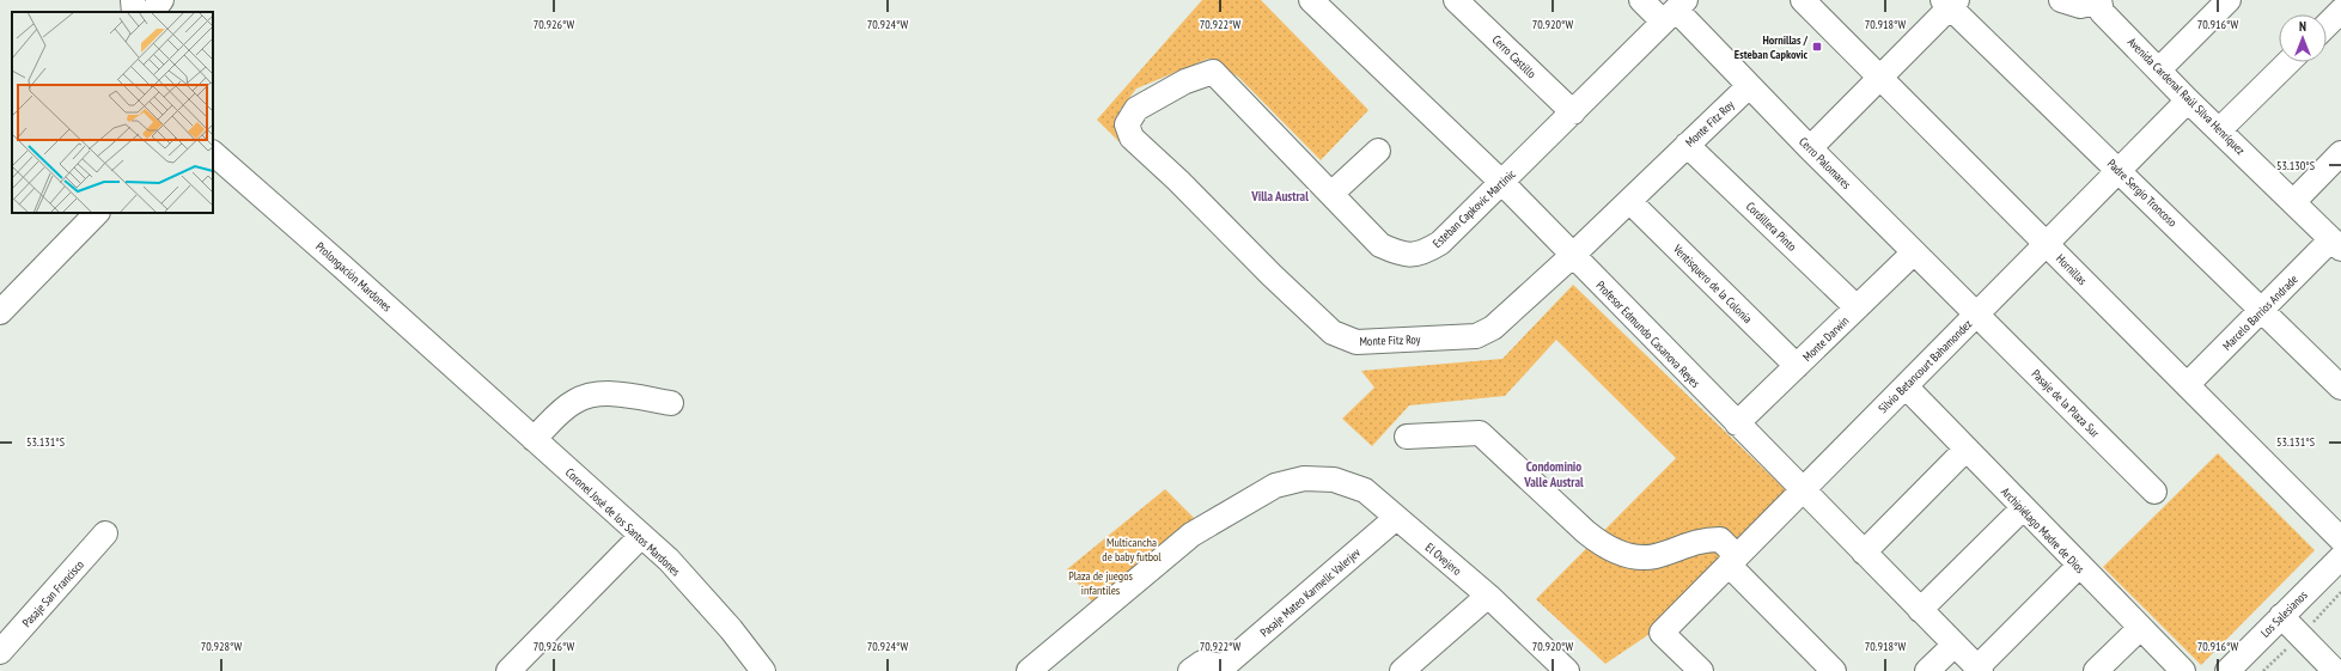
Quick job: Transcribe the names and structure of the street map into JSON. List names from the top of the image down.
{
  "streets": {
    "street": [
      "Cerro Castillo",
      "Avenida Cardenal Raúl Silva Henríquez",
      "Monte Fitz Roy",
      "Cerro Palomares",
      "Padre Sergio Troncoso",
      "Esteban Capkovic Martinic",
      "Cordillera Pinto",
      "Hornillas",
      "Prolongación Mardones",
      "Ventisquero de la Colonia",
      "Marcelo Barrios Andrade",
      "Profesor Edmundo Casanova Reyes",
      "Monte Darwin",
      "Silvio Betancourt Bahamondez",
      "Pasaje de la Plaza Sur",
      "Coronel José de los Santos Mardones",
      "Archipiélago Madre de Dios",
      "El Ovejero",
      "Pasaje Mateo Karmelic Valerjev",
      "Pasaje San Francisco",
      "Los Salesianos"
    ]
  },
  "crossings": [
    ["Cerro Castillo", "Esteban Capkovic Martinic"],
    ["Avenida Cardenal Raúl Silva Henríquez", "Marcelo Barrios Andrade"],
    ["Avenida Cardenal Raúl Silva Henríquez", "Silvio Betancourt Bahamondez"],
    ["Monte Fitz Roy", "Cerro Palomares"],
    ["Monte Fitz Roy", "Esteban Capkovic Martinic"],
    ["Monte Fitz Roy", "Cordillera Pinto"],
    ["Monte Fitz Roy", "Ventisquero de la Colonia"],
    ["Monte Fitz Roy", "Profesor Edmundo Casanova Reyes"],
    ["Cerro Palomares", "Esteban Capkovic Martinic"],
    ["Cerro Palomares", "Monte Darwin"],
    ["Cerro Palomares", "Silvio Betancourt Bahamondez"],
    ["Cerro Palomares", "Pasaje de la Plaza Sur"],
    ["Padre Sergio Troncoso", "Marcelo Barrios Andrade"],
    ["Padre Sergio Troncoso", "Silvio Betancourt Bahamondez"],
    ["Esteban Capkovic Martinic", "Profesor Edmundo Casanova Reyes"],
    ["Cordillera Pinto", "Monte Darwin"],
    ["Hornillas", "Marcelo Barrios Andrade"],
    ["Hornillas", "Silvio Betancourt Bahamondez"],
    ["Prolongación Mardones", "Coronel José de los Santos Mardones"],
    ["Ventisquero de la Colonia", "Monte Darwin"],
    ["Profesor Edmundo Casanova Reyes", "Monte Darwin"],
    ["Profesor Edmundo Casanova Reyes", "Silvio Betancourt Bahamondez"],
    ["Silvio Betancourt Bahamondez", "Pasaje de la Plaza Sur"],
    ["Silvio Betancourt Bahamondez", "Archipiélago Madre de Dios"],
    ["El Ovejero", "Pasaje Mateo Karmelic Valerjev"]
  ],
  "districts": ["Villa Austral", "Condominio Valle Austral"],
  "parks": ["Multicancha de baby futbol", "Plaza de juegos infantiles"],
  "places": {
    "transit": ["Hornillas / Esteban Capkovic"]
  },
  "north": "top",
  "coordinates": [
    "70.926°W",
    "70.924°W",
    "70.922°W",
    "70.920°W",
    "70.918°W",
    "70.916°W",
    "53.130°S",
    "53.131°S",
    "70.928°W"
  ]
}
